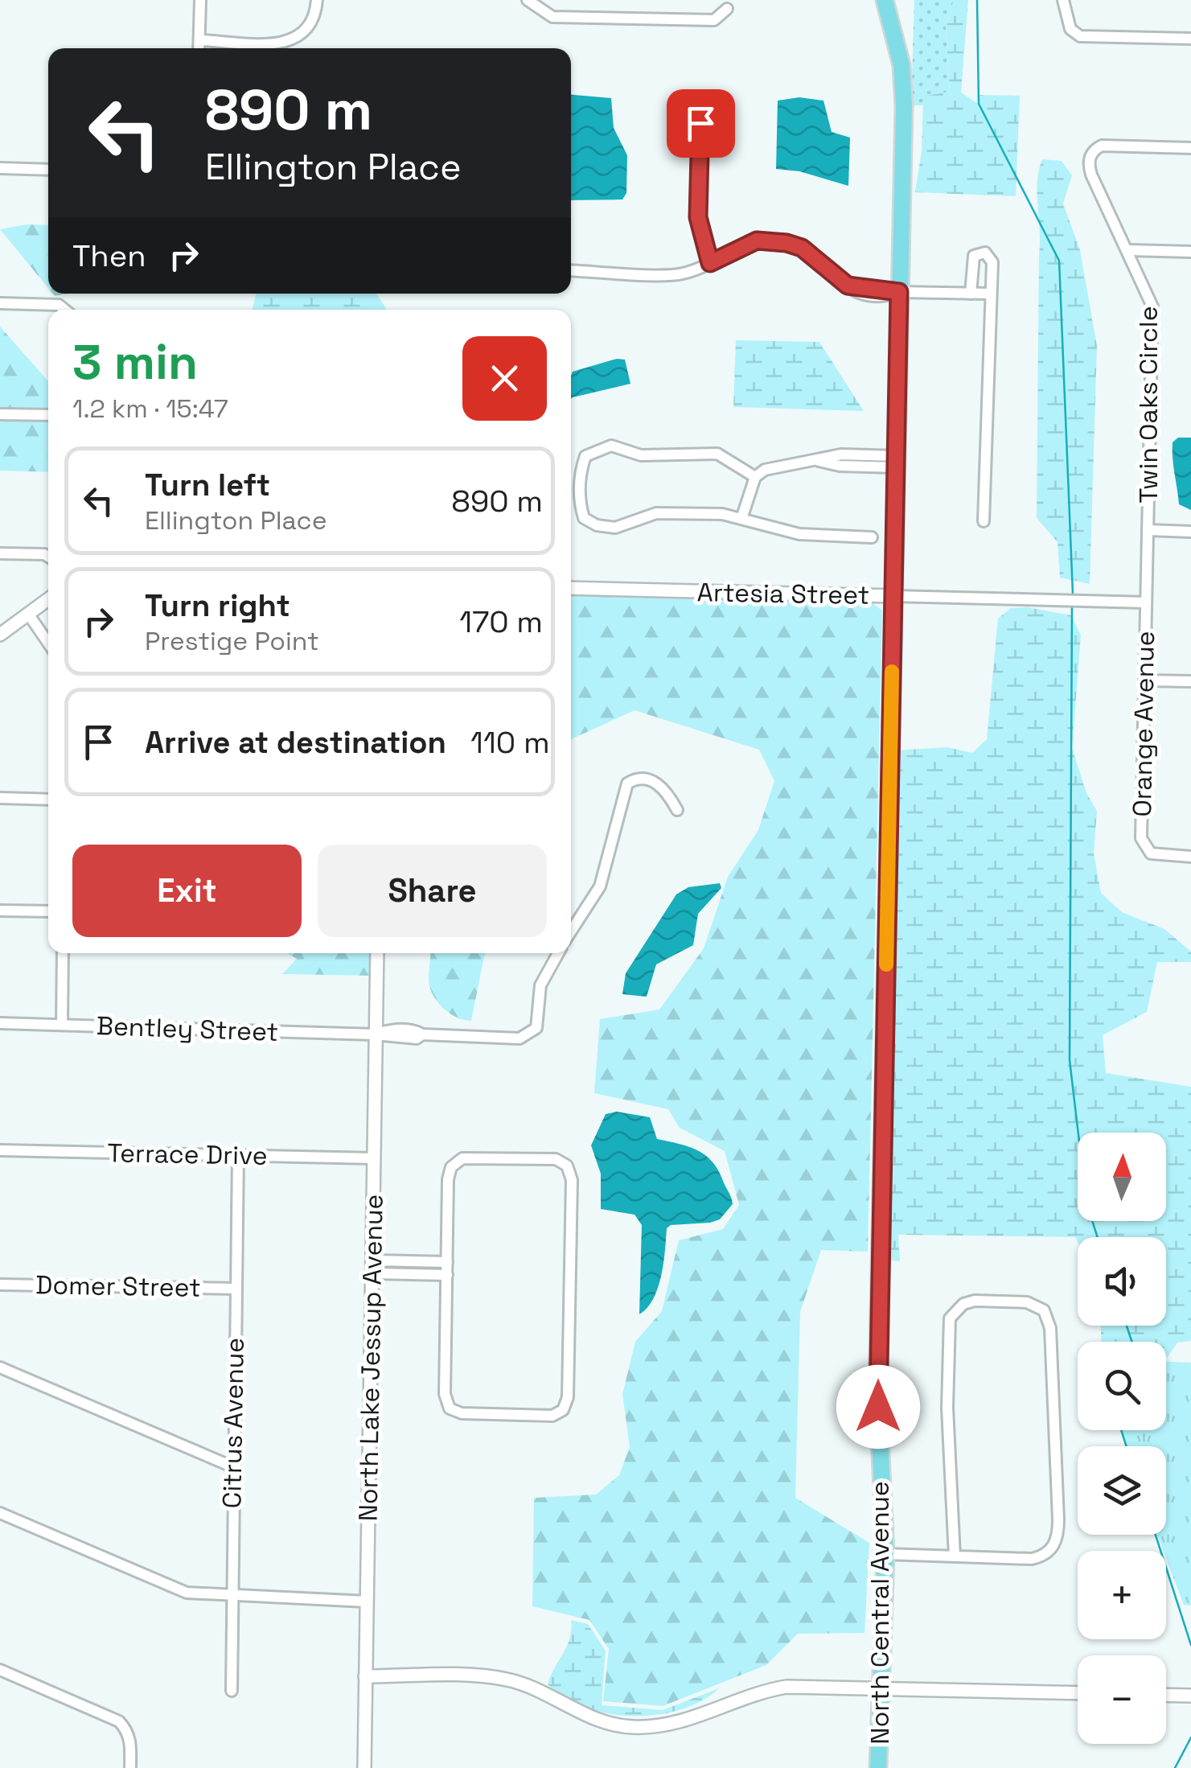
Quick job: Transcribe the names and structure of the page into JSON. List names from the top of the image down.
{
  "streets": {
    "main road": ["North Central Avenue"],
    "street": [
      "Twin Oaks Circle",
      "Artesia Street",
      "Orange Avenue",
      "Bentley Street",
      "Terrace Drive",
      "Domer Street",
      "North Lake Jessup Avenue",
      "Citrus Avenue"
    ]
  },
  "crossings": [
    ["Twin Oaks Circle", "Artesia Street"],
    ["Twin Oaks Circle", "Orange Avenue"],
    ["Artesia Street", "Orange Avenue"],
    ["Artesia Street", "North Central Avenue"],
    ["Bentley Street", "North Lake Jessup Avenue"],
    ["Terrace Drive", "North Lake Jessup Avenue"],
    ["Terrace Drive", "Citrus Avenue"],
    ["Domer Street", "Citrus Avenue"]
  ],
  "north": "top",
  "page": {
    "turn": ["890 m", "Ellington Place"],
    "then": "Then",
    "heading": ["3 min", "1.2 km · 15:47"],
    "list": [
      {
        "name": "Turn left",
        "note": "Ellington Place",
        "value": "890 m"
      },
      {
        "name": "Turn right",
        "note": "Prestige Point",
        "value": "170 m"
      },
      {
        "name": "Arrive at destination",
        "value": "110 m"
      }
    ],
    "buttons": ["Exit", "Share"],
    "map_buttons": ["+", "−"]
  }
}
